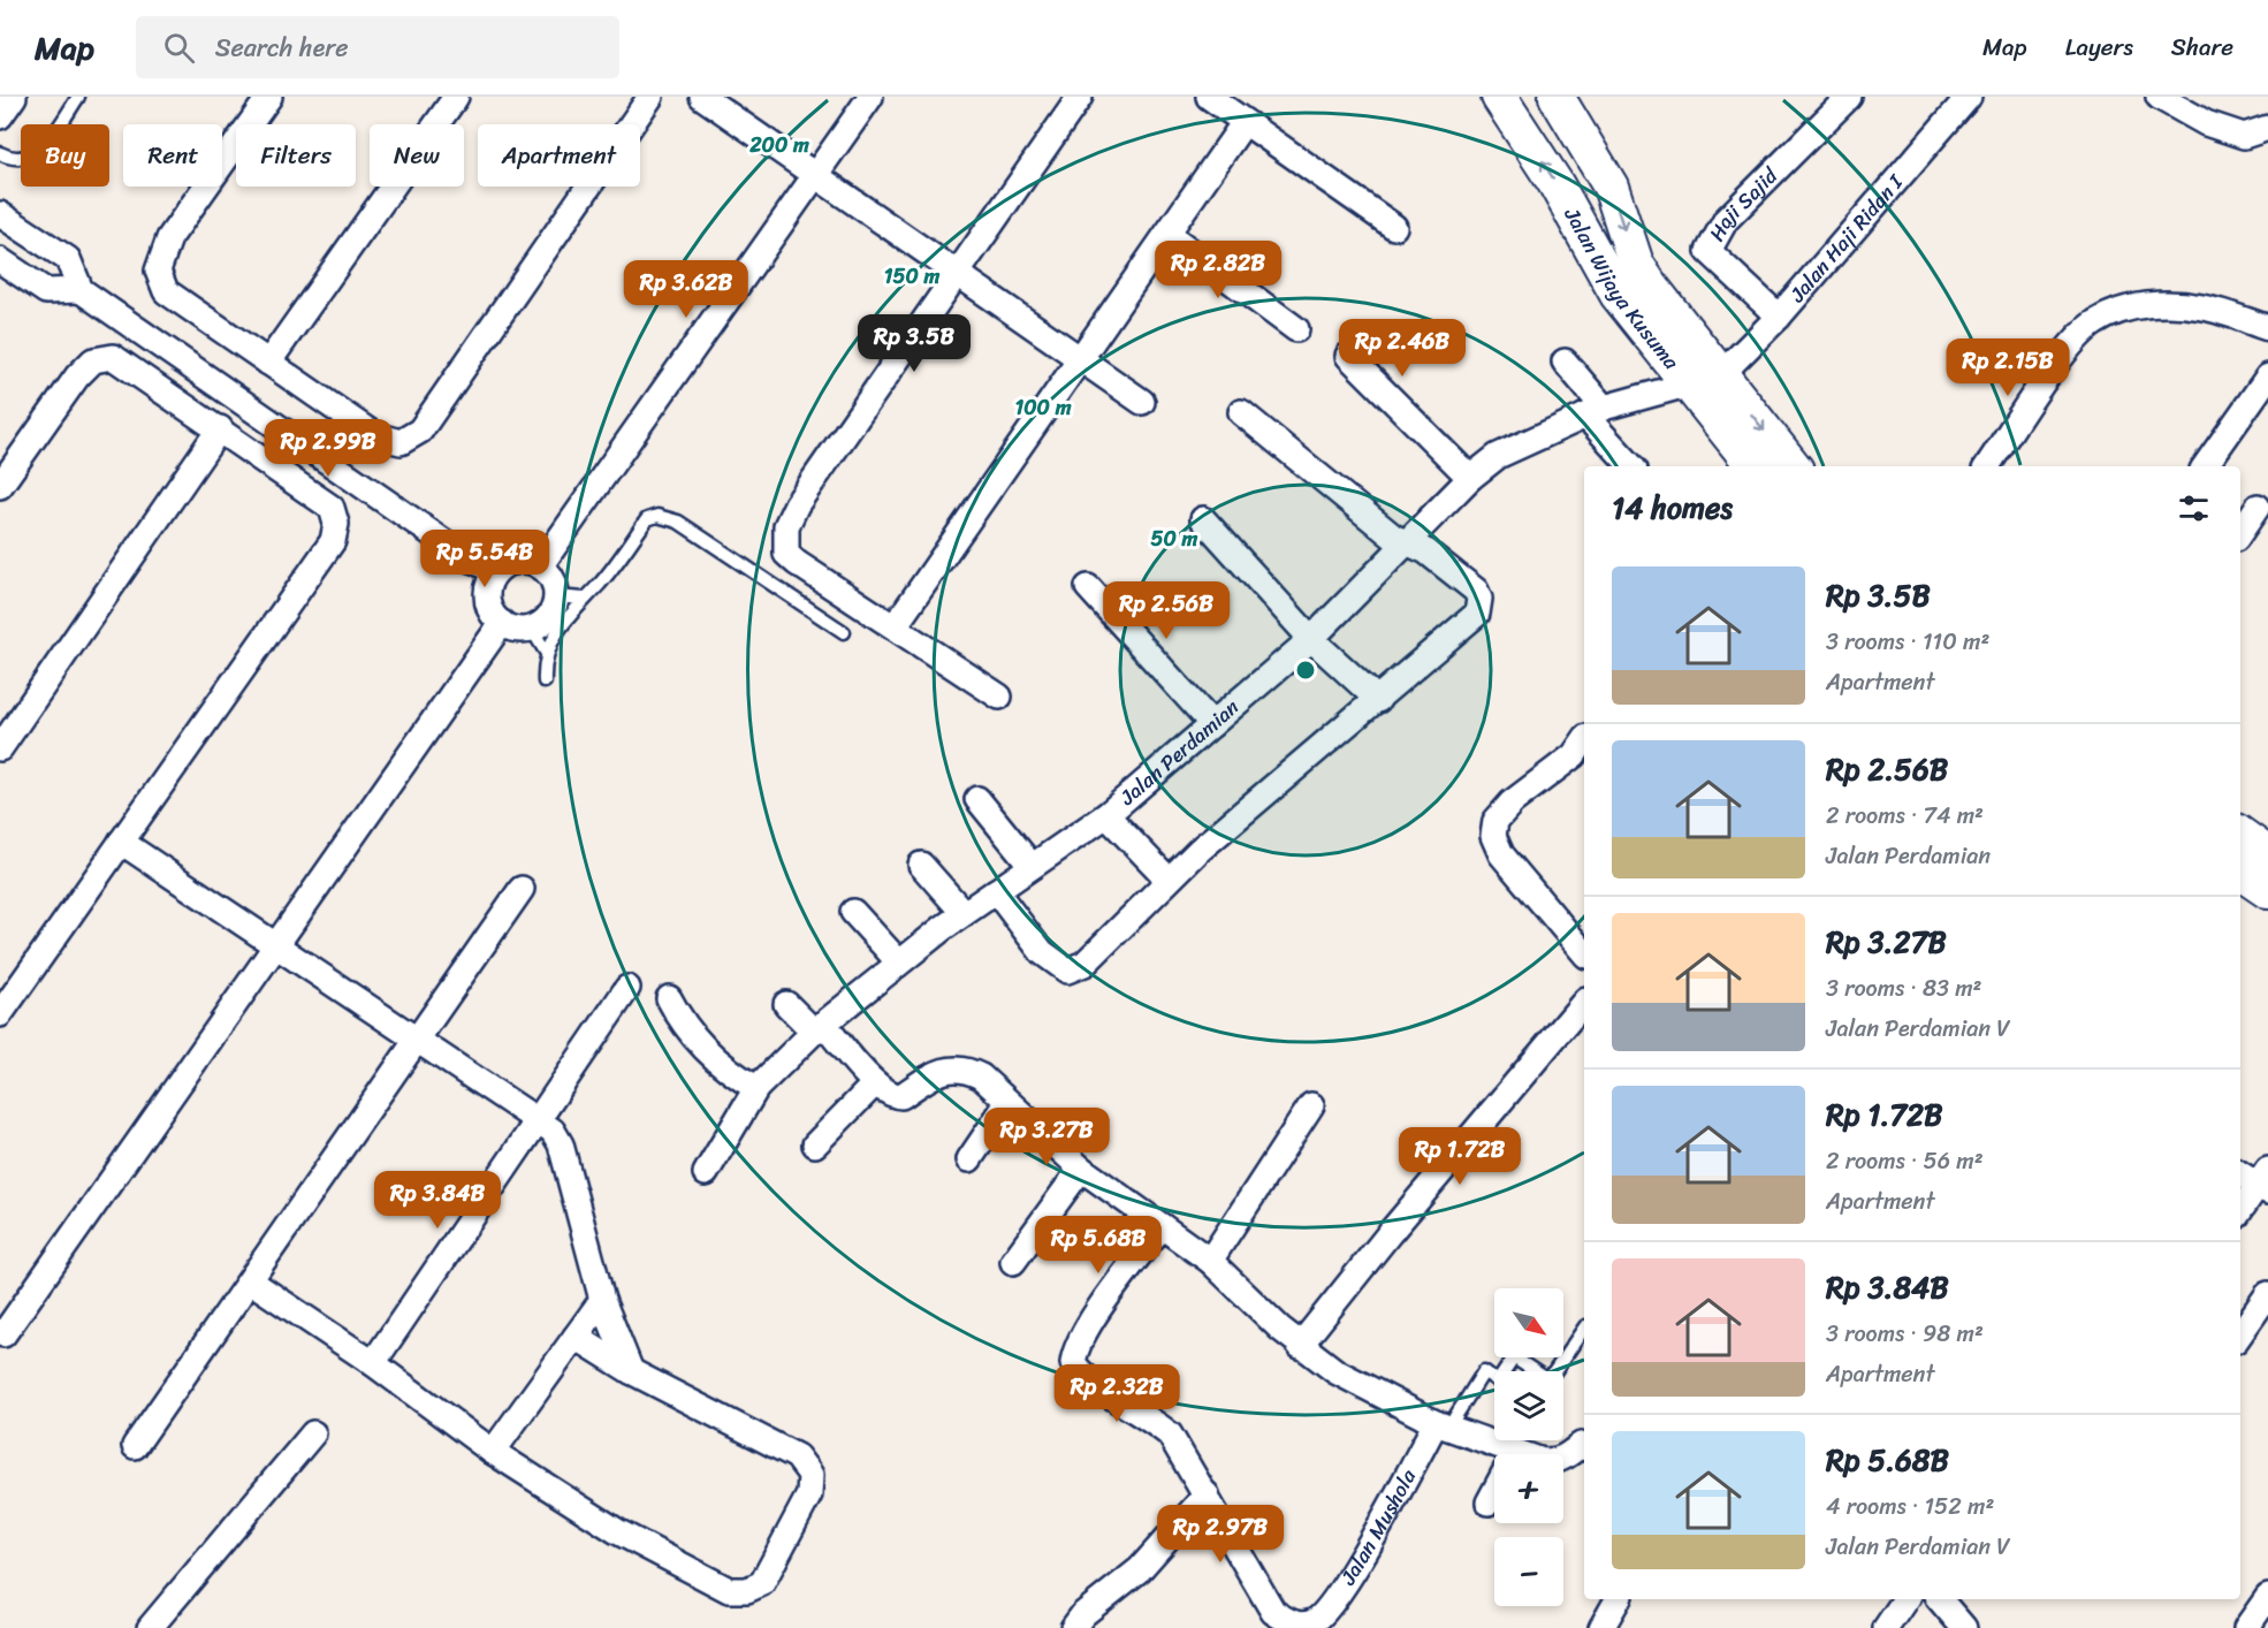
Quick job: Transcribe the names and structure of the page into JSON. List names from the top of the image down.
{
  "streets": {
    "street": [
      "Haji Sajid",
      "Jalan Haji Ridan I",
      "Jalan Wijaya Kusuma",
      "Jalan Perdamian",
      "Jalan Mushola"
    ]
  },
  "crossings": [
    ["Haji Sajid", "Jalan Haji Ridan I"],
    ["Jalan Haji Ridan I", "Jalan Wijaya Kusuma"],
    ["Jalan Haji Ridan I", "Jalan Perdamian"],
    ["Jalan Wijaya Kusuma", "Jalan Perdamian"]
  ],
  "north": "bottom right",
  "page": {
    "header": "Map",
    "search": "Search here",
    "nav": ["Map", "Layers", "Share"],
    "chip": [
      "Buy",
      "Rent",
      "Filters",
      "New",
      "Apartment"
    ],
    "price": [
      "Rp 2.82B",
      "Rp 3.62B",
      "Rp 3.5B",
      "Rp 2.46B",
      "Rp 2.15B",
      "Rp 2.99B",
      "Rp 5.54B",
      "Rp 2.56B",
      "Rp 3.27B",
      "Rp 1.72B",
      "Rp 3.84B",
      "Rp 5.68B",
      "Rp 2.32B",
      "Rp 2.97B"
    ],
    "heading": "14 homes",
    "list": [
      {
        "name": "Rp 3.5B",
        "note": "3 rooms · 110 m² · Apartment"
      },
      {
        "name": "Rp 2.56B",
        "note": "2 rooms · 74 m² · Jalan Perdamian"
      },
      {
        "name": "Rp 3.27B",
        "note": "3 rooms · 83 m² · Jalan Perdamian V"
      },
      {
        "name": "Rp 1.72B",
        "note": "2 rooms · 56 m² · Apartment"
      },
      {
        "name": "Rp 3.84B",
        "note": "3 rooms · 98 m² · Apartment"
      },
      {
        "name": "Rp 5.68B",
        "note": "4 rooms · 152 m² · Jalan Perdamian V"
      }
    ],
    "map_buttons": ["+", "−"]
  },
  "rings": [
    "200 m",
    "150 m",
    "100 m",
    "50 m"
  ]
}
